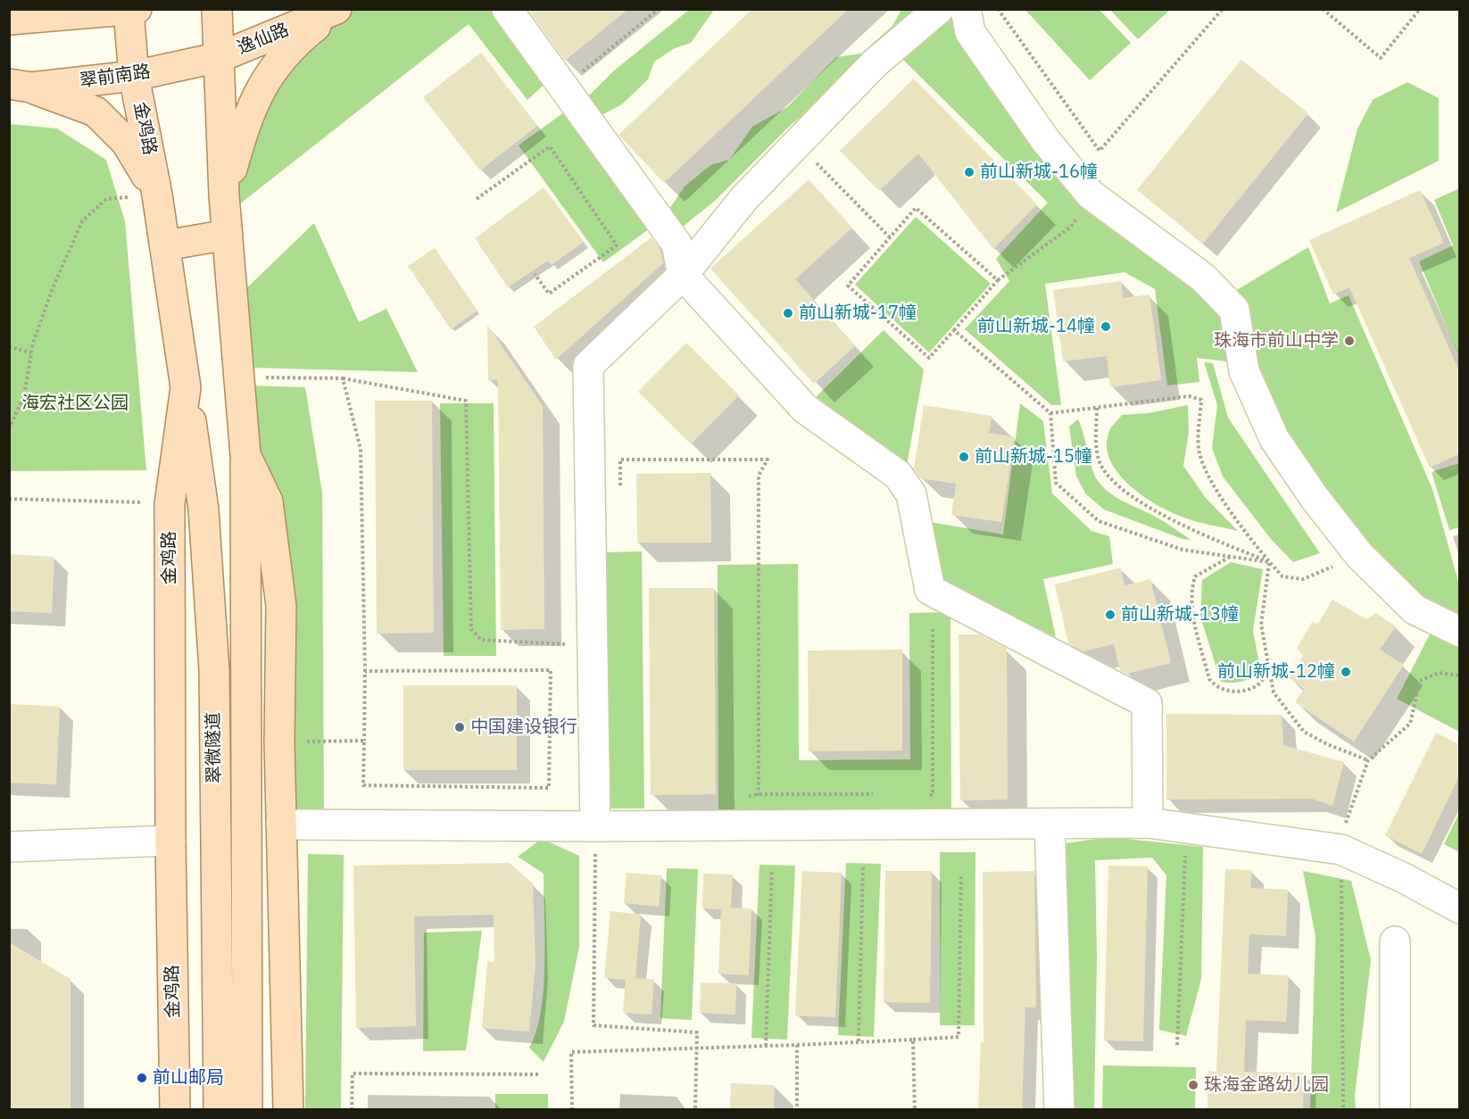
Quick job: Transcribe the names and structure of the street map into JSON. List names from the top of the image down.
{
  "streets": {
    "main road": [
      "逸仙路",
      "翠前南路",
      "金鸡路",
      "翠微隧道"
    ]
  },
  "crossings": [
    ["逸仙路", "翠前南路"],
    ["翠前南路", "金鸡路"],
    ["金鸡路", "翠微隧道"]
  ],
  "parks": ["海宏社区公园"],
  "places": [
    "前山新城-16幢",
    "前山新城-17幢",
    "前山新城-14幢",
    "珠海市前山中学",
    "前山新城-15幢",
    "前山新城-13幢",
    "前山新城-12幢",
    "中国建设银行",
    "前山邮局",
    "珠海金路幼儿园"
  ]
}
